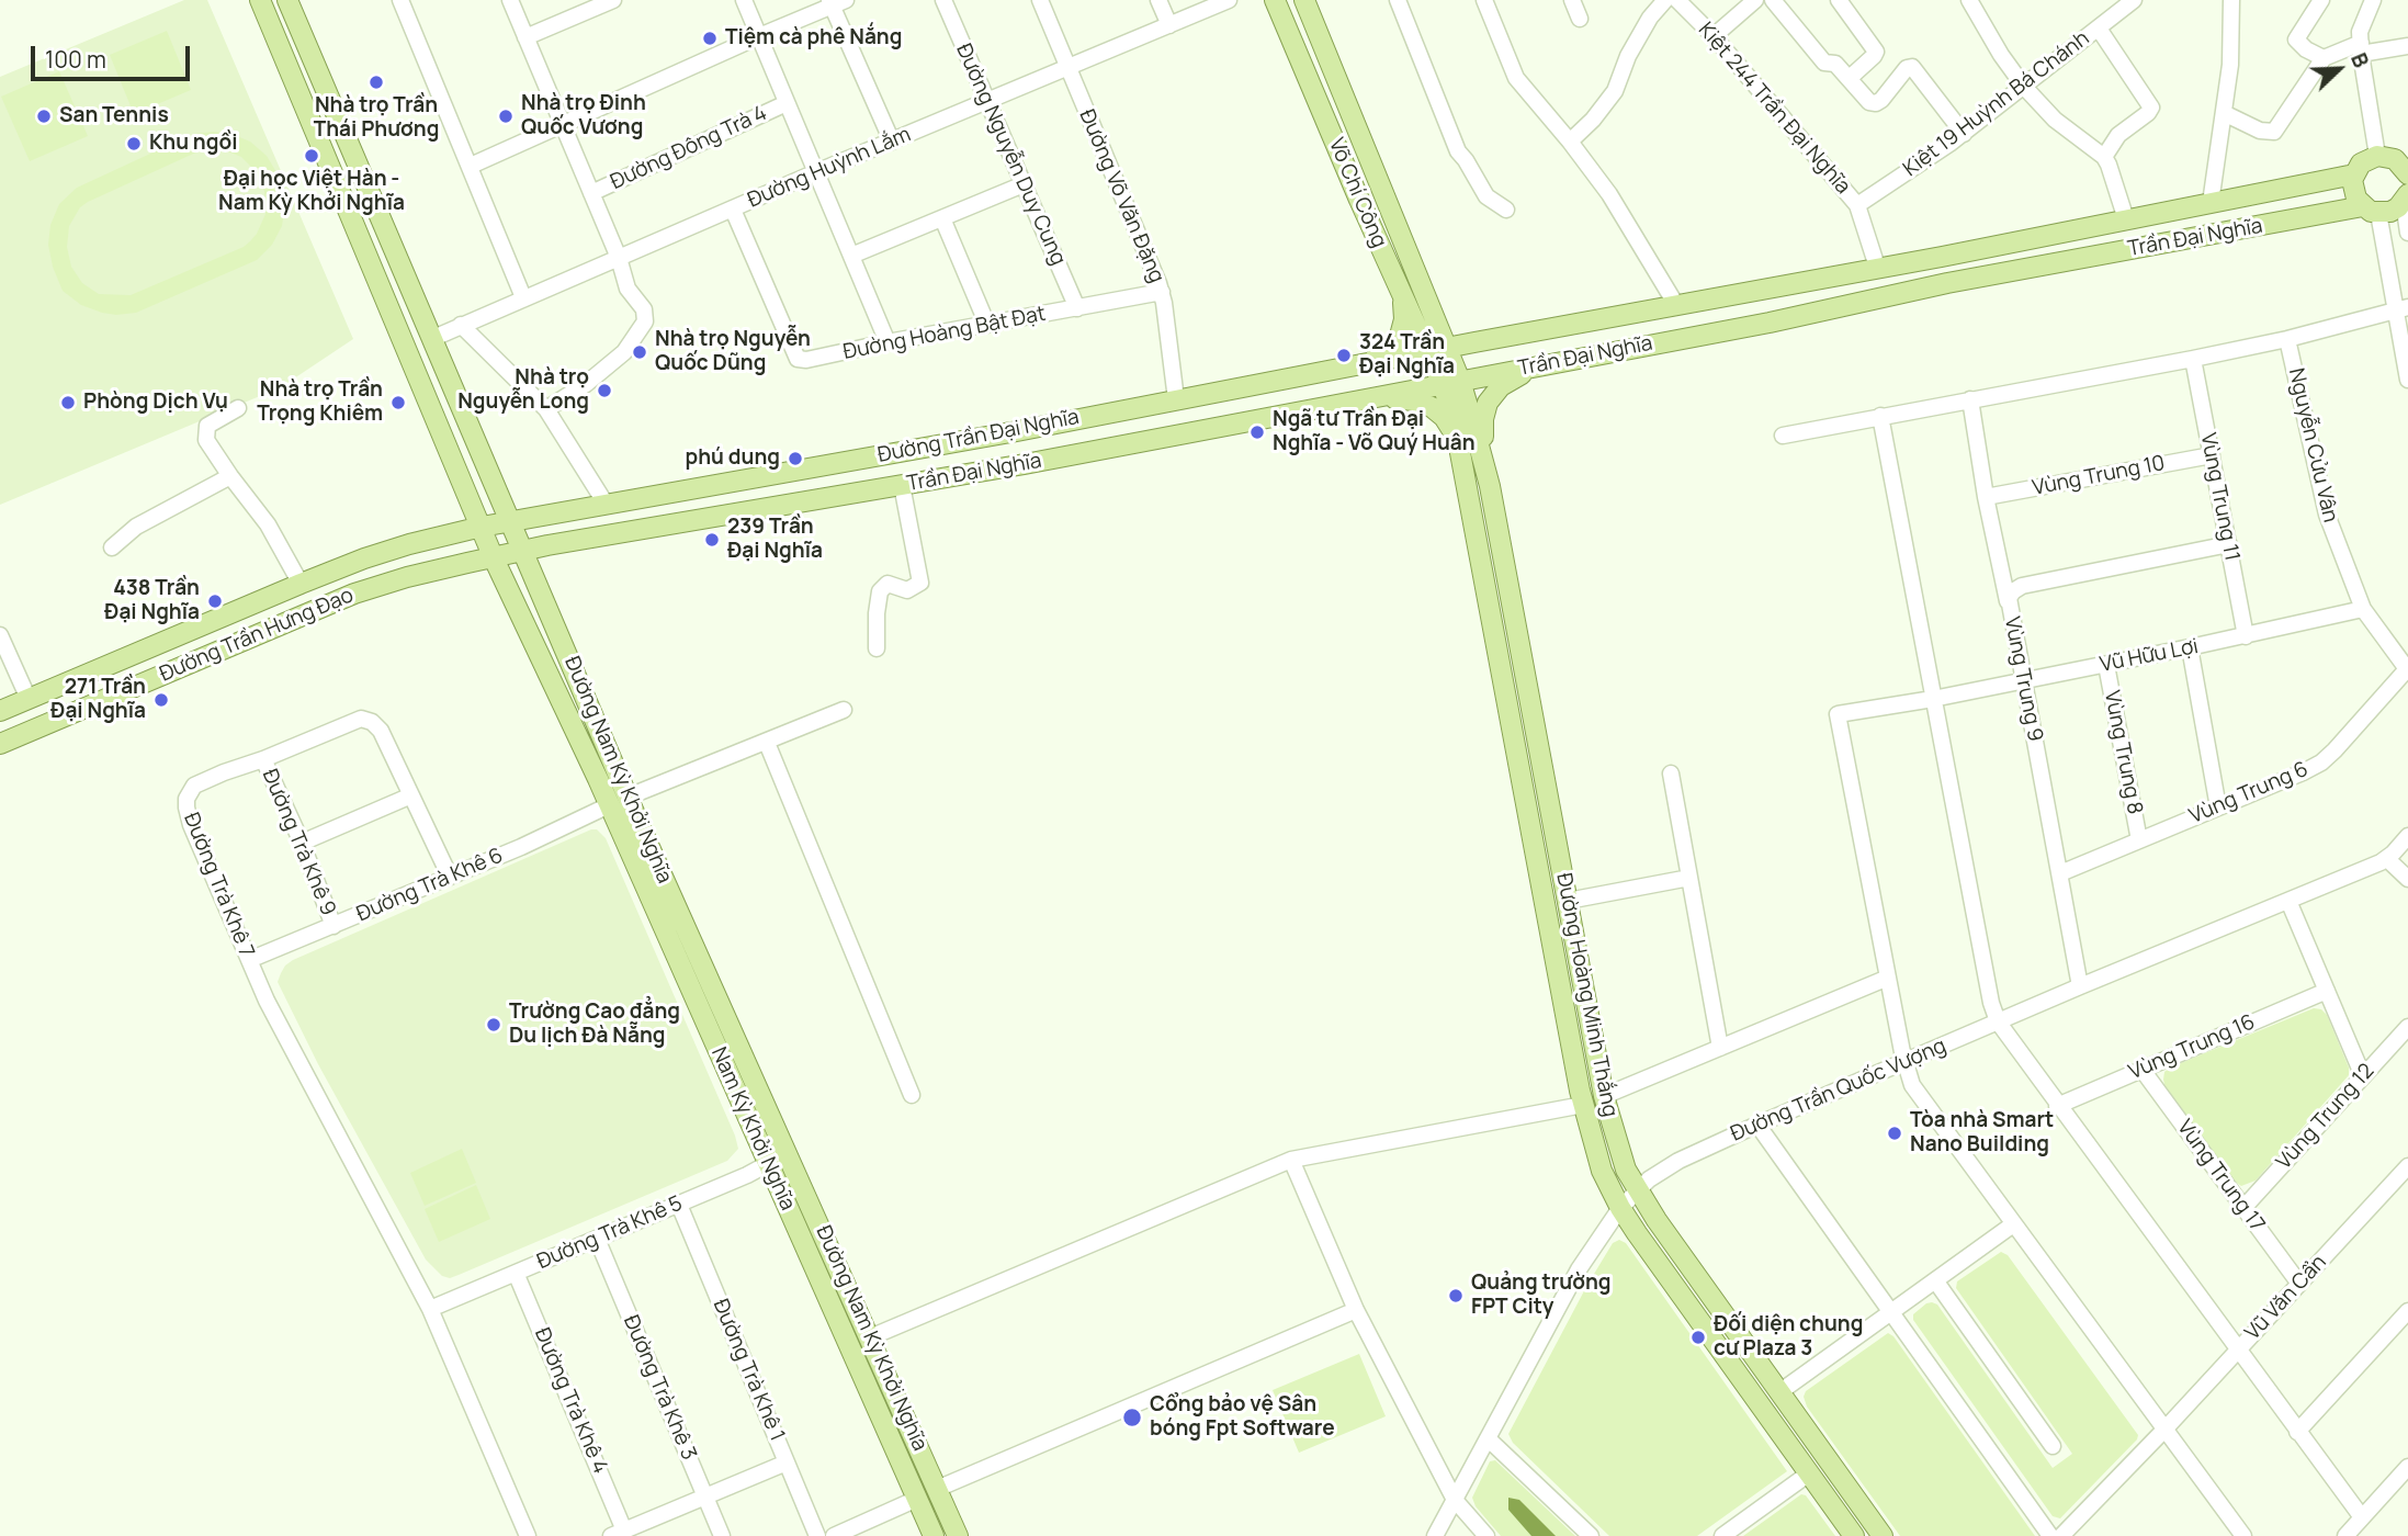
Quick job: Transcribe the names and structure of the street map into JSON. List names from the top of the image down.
{
  "streets": {
    "main road": [
      "Võ Chí Công",
      "Trần Đại Nghĩa",
      "Đường Trần Đại Nghĩa",
      "Đường Trần Hưng Đạo",
      "Đường Nam Kỳ Khởi Nghĩa",
      "Đường Hoàng Minh Thắng",
      "Nam Kỳ Khởi Nghĩa"
    ],
    "street": [
      "Kiệt 19 Huỳnh Bá Chánh",
      "Kiệt 244 Trần Đại Nghĩa",
      "Đường Đông Trà 4",
      "Đường Nguyễn Duy Cung",
      "Đường Huỳnh Lắm",
      "Đường Võ Văn Đặng",
      "Đường Hoàng Bật Đạt",
      "Nguyễn Cửu Vân",
      "Vùng Trung 10",
      "Vùng Trung 11",
      "Vũ Hữu Lợi",
      "Vùng Trung 9",
      "Vùng Trung 8",
      "Vùng Trung 6",
      "Đường Trà Khê 9",
      "Đường Trà Khê 7",
      "Đường Trà Khê 6",
      "Vùng Trung 16",
      "Đường Trần Quốc Vượng",
      "Vùng Trung 12",
      "Vùng Trung 17",
      "Đường Trà Khê 5",
      "Vũ Văn Cẩn",
      "Đường Trà Khê 1",
      "Đường Trà Khê 3",
      "Đường Trà Khê 4"
    ]
  },
  "crossings": [
    ["Kiệt 19 Huỳnh Bá Chánh", "Kiệt 244 Trần Đại Nghĩa"],
    ["Kiệt 244 Trần Đại Nghĩa", "Trần Đại Nghĩa"],
    ["Đường Nguyễn Duy Cung", "Đường Huỳnh Lắm"],
    ["Đường Nguyễn Duy Cung", "Đường Hoàng Bật Đạt"],
    ["Đường Huỳnh Lắm", "Đường Võ Văn Đặng"],
    ["Đường Huỳnh Lắm", "Đường Hoàng Bật Đạt"],
    ["Đường Huỳnh Lắm", "Đường Nam Kỳ Khởi Nghĩa"],
    ["Võ Chí Công", "Trần Đại Nghĩa"],
    ["Võ Chí Công", "Đường Trần Đại Nghĩa"],
    ["Võ Chí Công", "Đường Hoàng Minh Thắng"],
    ["Đường Võ Văn Đặng", "Đường Hoàng Bật Đạt"],
    ["Đường Võ Văn Đặng", "Đường Trần Đại Nghĩa"],
    ["Trần Đại Nghĩa", "Đường Trần Đại Nghĩa"],
    ["Trần Đại Nghĩa", "Đường Trần Hưng Đạo"],
    ["Trần Đại Nghĩa", "Đường Nam Kỳ Khởi Nghĩa"],
    ["Trần Đại Nghĩa", "Đường Hoàng Minh Thắng"],
    ["Đường Trần Đại Nghĩa", "Đường Trần Hưng Đạo"],
    ["Đường Trần Đại Nghĩa", "Đường Nam Kỳ Khởi Nghĩa"],
    ["Nguyễn Cửu Vân", "Vũ Hữu Lợi"],
    ["Nguyễn Cửu Vân", "Vùng Trung 6"],
    ["Vùng Trung 10", "Vùng Trung 11"],
    ["Vùng Trung 11", "Vũ Hữu Lợi"],
    ["Vùng Trung 11", "Vùng Trung 9"],
    ["Đường Trần Hưng Đạo", "Đường Nam Kỳ Khởi Nghĩa"],
    ["Vũ Hữu Lợi", "Vùng Trung 9"],
    ["Vũ Hữu Lợi", "Vùng Trung 8"],
    ["Vùng Trung 9", "Vùng Trung 6"],
    ["Vùng Trung 9", "Đường Trần Quốc Vượng"],
    ["Vùng Trung 8", "Vùng Trung 6"],
    ["Đường Nam Kỳ Khởi Nghĩa", "Đường Trà Khê 6"],
    ["Đường Nam Kỳ Khởi Nghĩa", "Nam Kỳ Khởi Nghĩa"],
    ["Đường Nam Kỳ Khởi Nghĩa", "Đường Trà Khê 5"],
    ["Đường Trà Khê 9", "Đường Trà Khê 7"],
    ["Đường Trà Khê 9", "Đường Trà Khê 6"],
    ["Đường Trà Khê 7", "Đường Trà Khê 6"],
    ["Đường Trà Khê 7", "Đường Trà Khê 5"],
    ["Đường Trà Khê 6", "Nam Kỳ Khởi Nghĩa"],
    ["Đường Hoàng Minh Thắng", "Đường Trần Quốc Vượng"],
    ["Vùng Trung 16", "Vùng Trung 17"],
    ["Vùng Trung 12", "Vùng Trung 17"],
    ["Nam Kỳ Khởi Nghĩa", "Đường Trà Khê 5"],
    ["Vùng Trung 17", "Vũ Văn Cẩn"],
    ["Đường Trà Khê 5", "Đường Trà Khê 1"],
    ["Đường Trà Khê 5", "Đường Trà Khê 3"],
    ["Đường Trà Khê 5", "Đường Trà Khê 4"]
  ],
  "places": [
    "Tiệm cà phê Nắng",
    "Nhà trọ Trần Thái Phương",
    "San Tennis",
    "Nhà trọ Đinh Quốc Vương",
    "Khu ngồi",
    "Đại học Việt Hàn - Nam Kỳ Khởi Nghĩa",
    "Nhà trọ Nguyễn Quốc Dũng",
    "324 Trần Đại Nghĩa",
    "Nhà trọ Nguyễn Long",
    "Phòng Dịch Vụ",
    "Nhà trọ Trần Trọng Khiêm",
    "Ngã tư Trần Đại Nghĩa - Võ Quý Huân",
    "phú dung",
    "239 Trần Đại Nghĩa",
    "438 Trần Đại Nghĩa",
    "271 Trần Đại Nghĩa",
    "Trường Cao đẳng Du lịch Đà Nẵng",
    "Tòa nhà Smart Nano Building",
    "Quảng trường FPT City",
    "Đối diện chung cư Plaza 3",
    "Cổng bảo vệ Sân bóng Fpt Software"
  ],
  "scale_bar": "100 m",
  "north": "top right"
}
